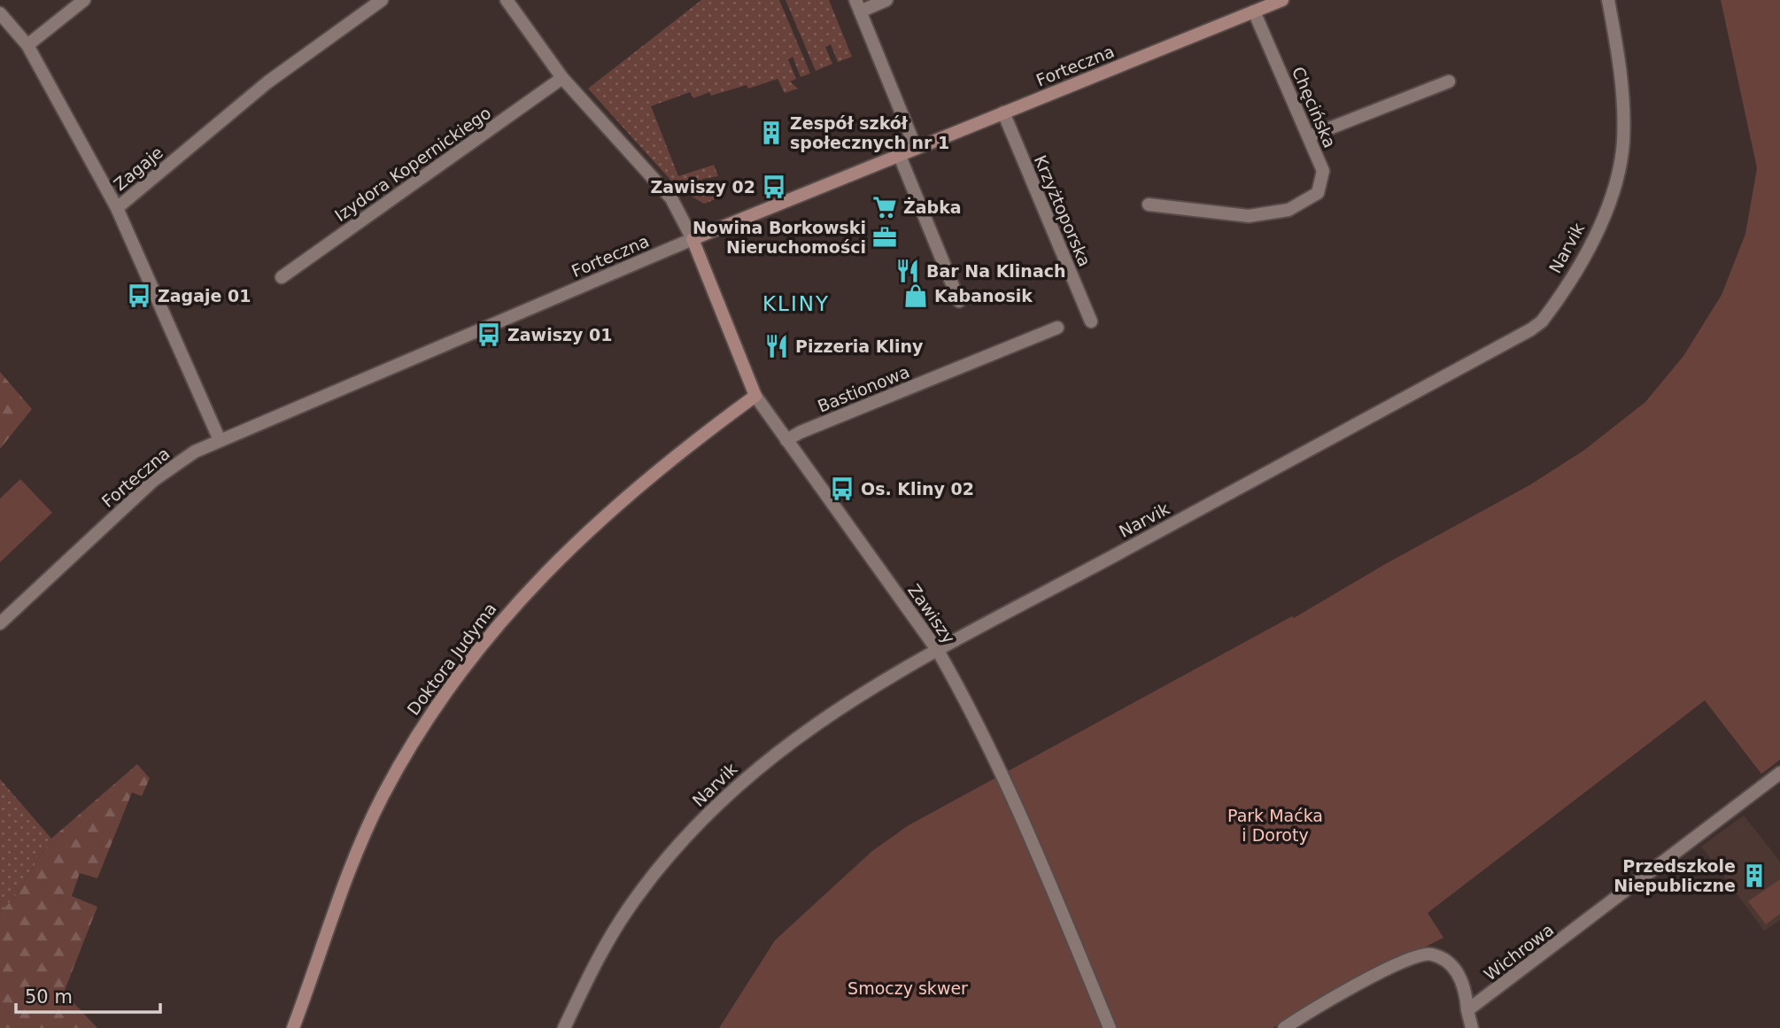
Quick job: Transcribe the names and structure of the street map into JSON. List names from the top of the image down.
{
  "streets": {
    "street": [
      "Forteczna",
      "Chęcińska",
      "Izydora Kopernickiego",
      "Zagaje",
      "Krzyżtoporska",
      "Narvik",
      "Bastionowa",
      "Zawiszy",
      "Doktora Judyma",
      "Wichrowa"
    ]
  },
  "crossings": [
    ["Forteczna", "Chęcińska"],
    ["Forteczna", "Zagaje"],
    ["Forteczna", "Krzyżtoporska"],
    ["Forteczna", "Zawiszy"],
    ["Narvik", "Zawiszy"],
    ["Bastionowa", "Zawiszy"],
    ["Zawiszy", "Doktora Judyma"]
  ],
  "districts": ["KLINY"],
  "parks": ["Park Maćka i Doroty", "Smoczy skwer"],
  "places": {
    "building": ["Zespół szkół społecznych nr 1", "Przedszkole Niepubliczne"],
    "bus stop": [
      "Zawiszy 02",
      "Zagaje 01",
      "Zawiszy 01",
      "Os. Kliny 02"
    ],
    "supermarket": ["Żabka"],
    "office": ["Nowina Borkowski Nieruchomości"],
    "restaurant": ["Bar Na Klinach", "Pizzeria Kliny"],
    "shop": ["Kabanosik"]
  },
  "scale_bar": "50 m"
}
